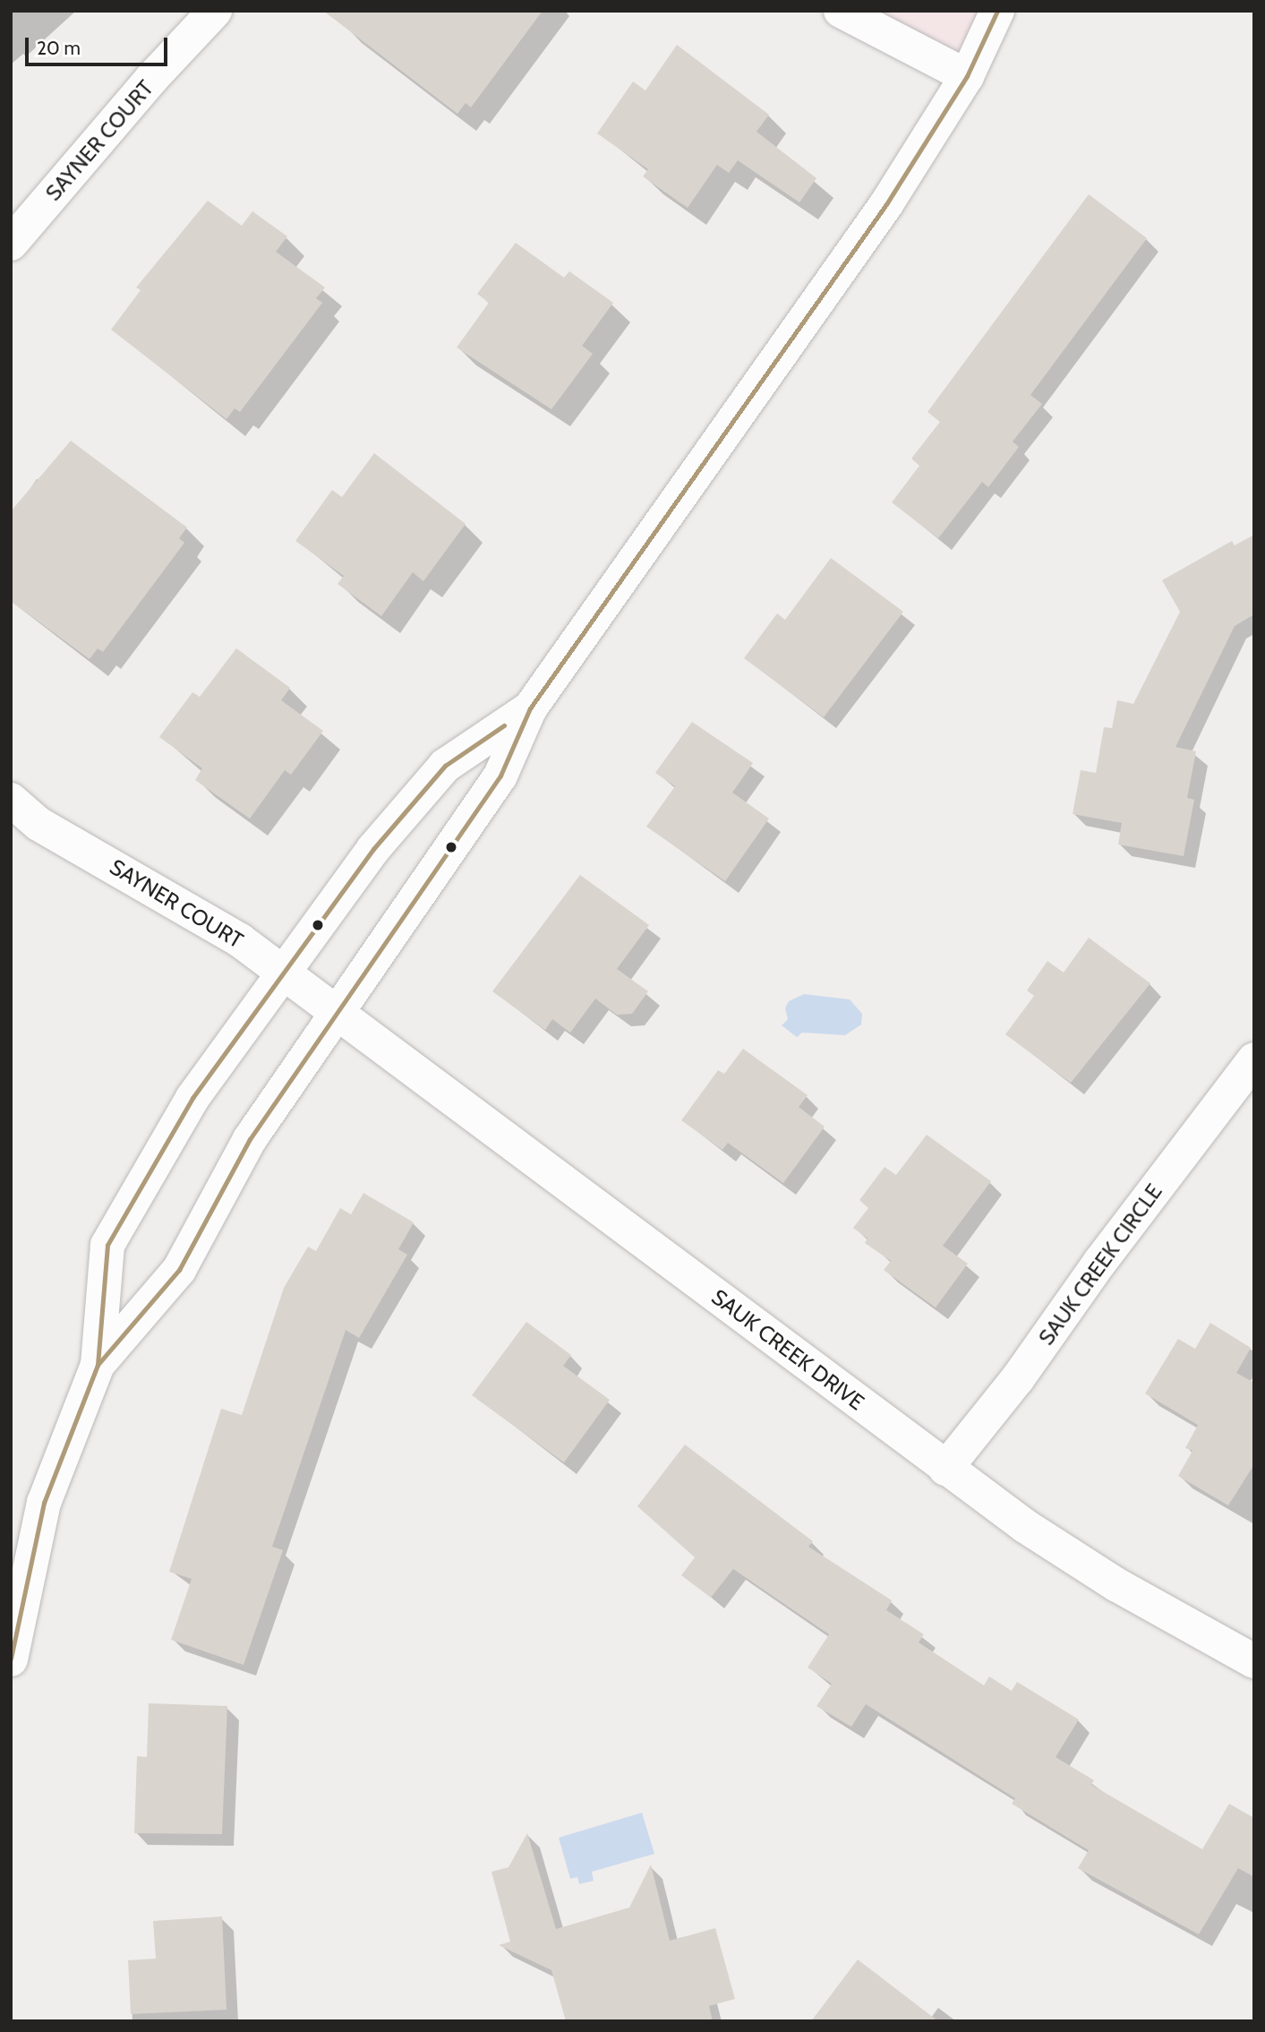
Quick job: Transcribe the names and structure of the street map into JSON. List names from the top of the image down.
{
  "streets": {
    "street": ["SAYNER COURT", "SAUK CREEK CIRCLE", "SAUK CREEK DRIVE"]
  },
  "crossings": [
    ["SAYNER COURT", "SAUK CREEK DRIVE"],
    ["SAUK CREEK CIRCLE", "SAUK CREEK DRIVE"]
  ],
  "scale_bar": "20 m"
}
